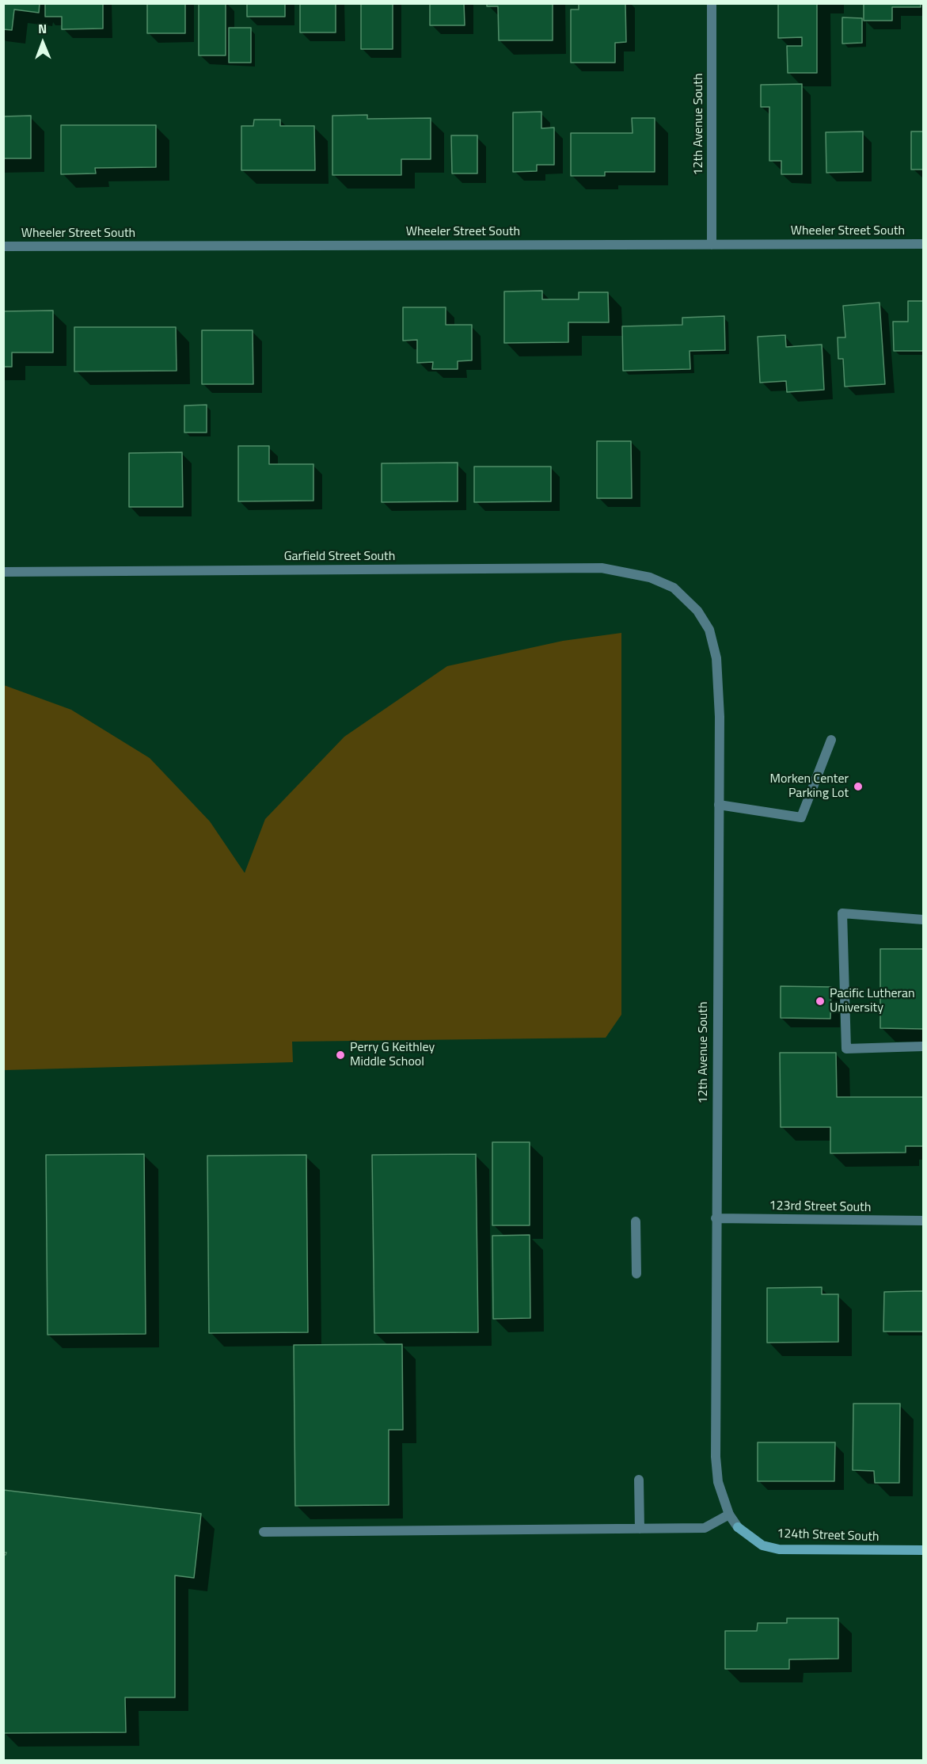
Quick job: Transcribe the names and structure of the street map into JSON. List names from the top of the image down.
{
  "streets": {
    "street": [
      "12th Avenue South",
      "Wheeler Street South",
      "Garfield Street South",
      "123rd Street South",
      "124th Street South"
    ]
  },
  "crossings": [
    ["12th Avenue South", "Wheeler Street South"],
    ["12th Avenue South", "Garfield Street South"],
    ["12th Avenue South", "123rd Street South"],
    ["12th Avenue South", "124th Street South"]
  ],
  "places": ["Morken Center Parking Lot", "Pacific Lutheran University", "Perry G Keithley Middle School"],
  "north": "top"
}
